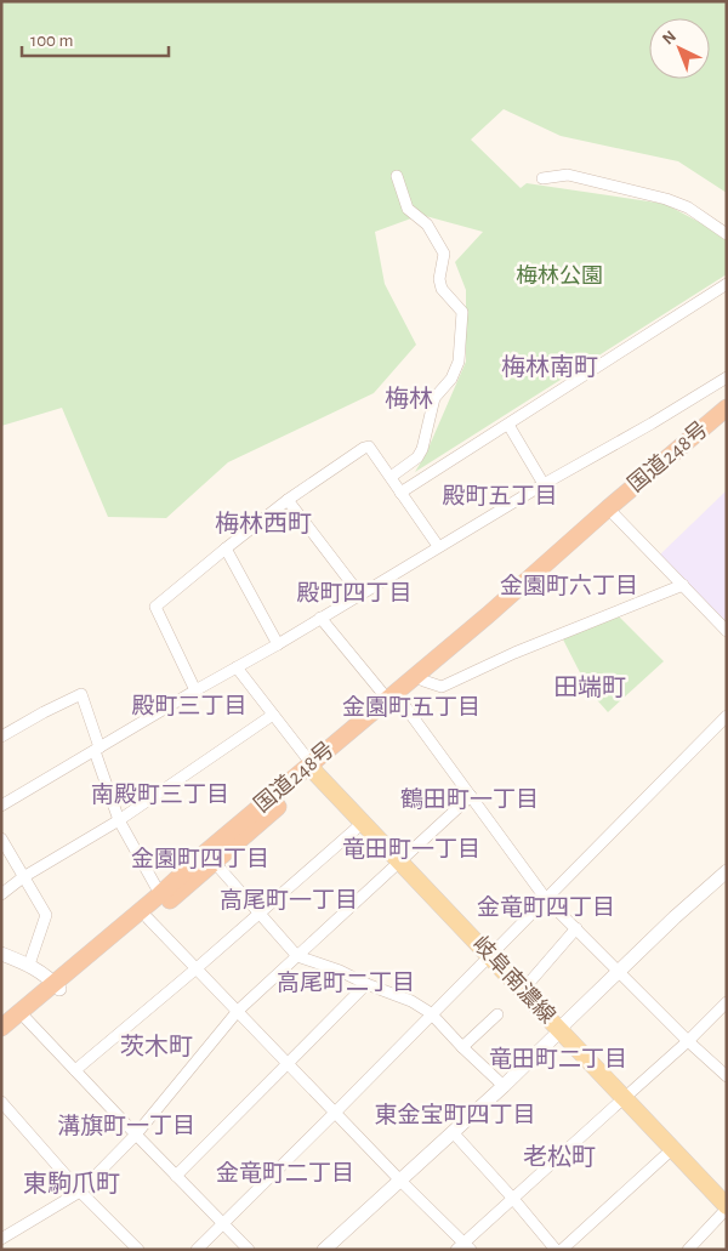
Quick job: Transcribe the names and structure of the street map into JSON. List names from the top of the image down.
{
  "streets": {
    "highway": ["国道248号"],
    "main road": ["岐阜南濃線"]
  },
  "crossings": [
    ["国道248号", "岐阜南濃線"]
  ],
  "districts": [
    "梅林南町",
    "梅林",
    "殿町五丁目",
    "梅林西町",
    "金園町六丁目",
    "殿町四丁目",
    "田端町",
    "殿町三丁目",
    "金園町五丁目",
    "南殿町三丁目",
    "鶴田町一丁目",
    "竜田町一丁目",
    "金園町四丁目",
    "高尾町一丁目",
    "金竜町四丁目",
    "高尾町二丁目",
    "茨木町",
    "竜田町二丁目",
    "東金宝町四丁目",
    "溝旗町一丁目",
    "老松町",
    "金竜町二丁目",
    "東駒爪町"
  ],
  "parks": ["梅林公園"],
  "scale_bar": "100 m",
  "north": "top left"
}
